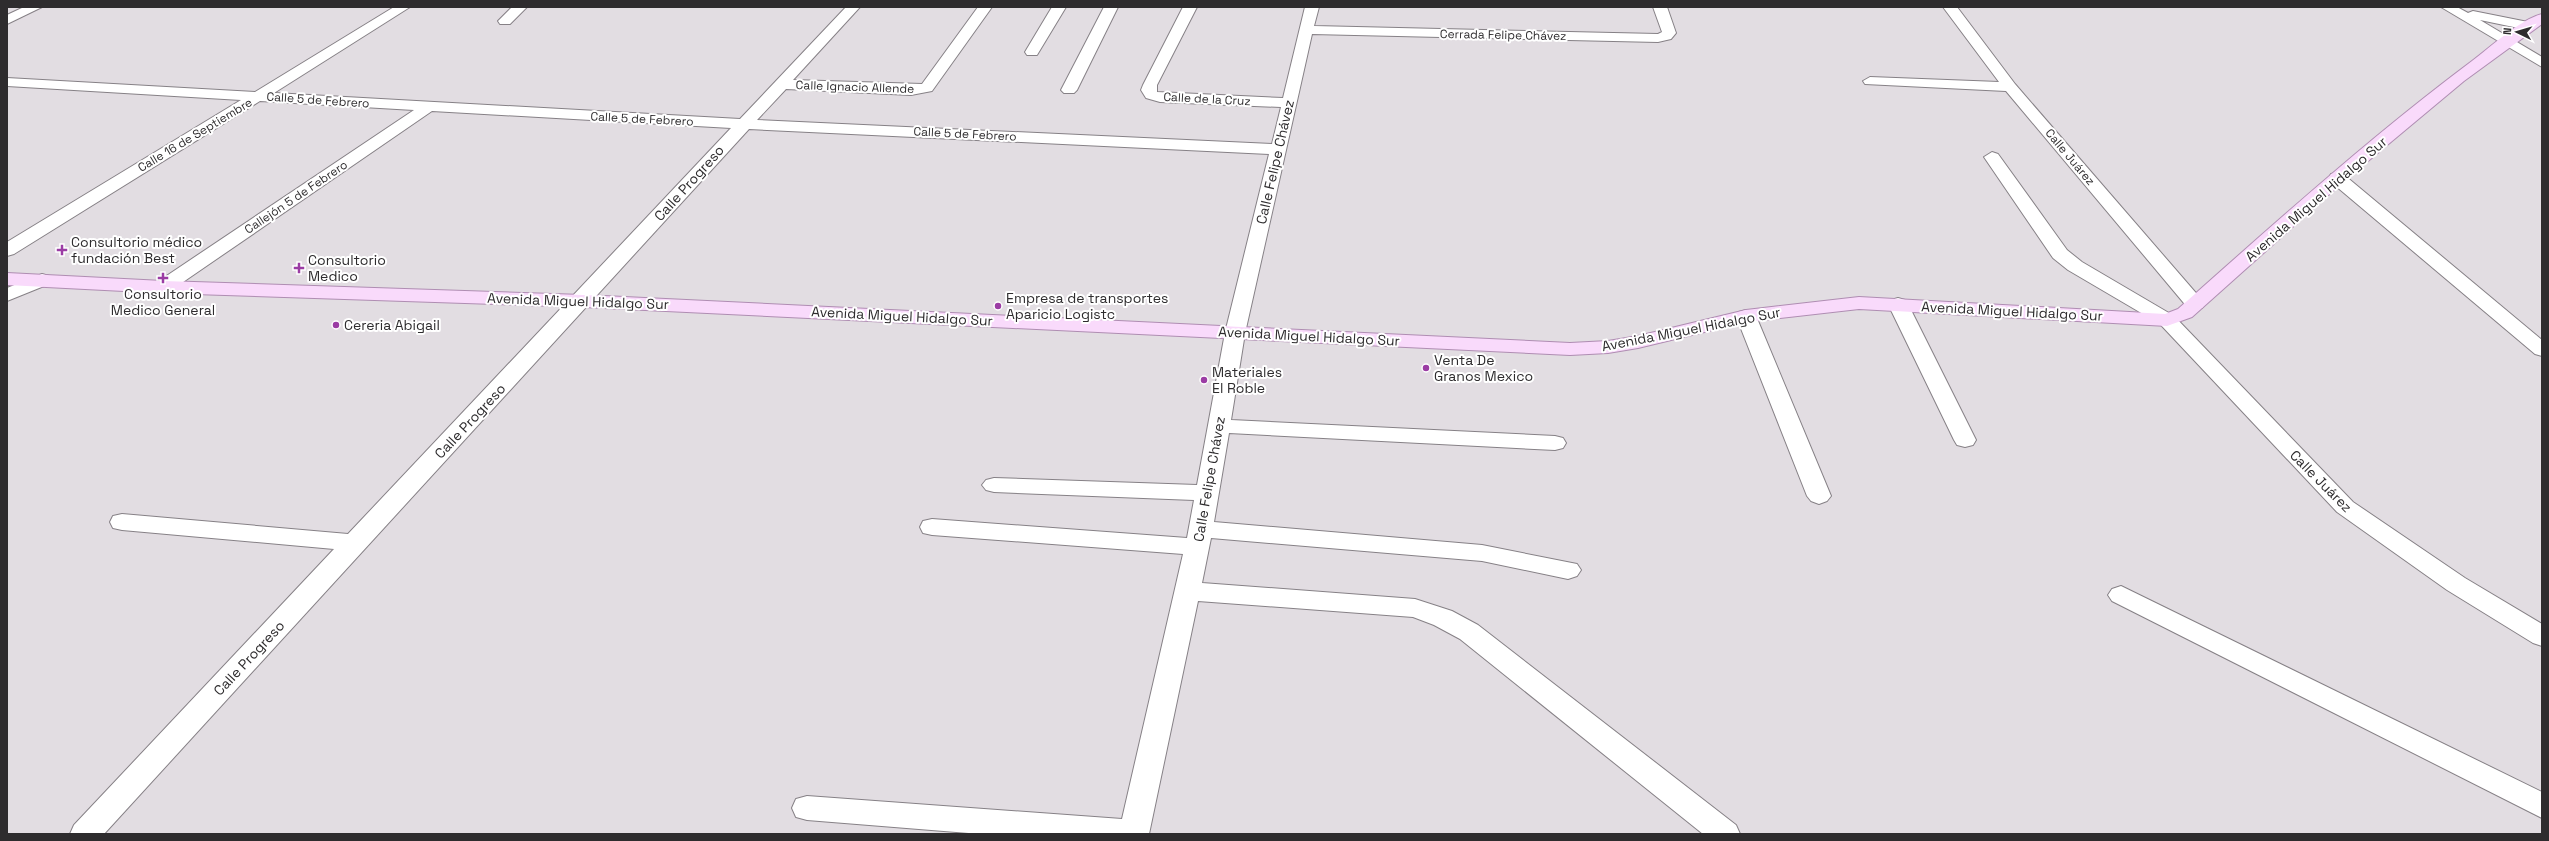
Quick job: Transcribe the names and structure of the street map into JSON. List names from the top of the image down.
{
  "streets": {
    "main road": ["Avenida Miguel Hidalgo Sur"],
    "street": [
      "Cerrada Felipe Chávez",
      "Calle Ignacio Allende",
      "Calle de la Cruz",
      "Calle 5 de Febrero",
      "Calle 16 de Septiembre",
      "Calle Juárez",
      "Calle Felipe Chávez",
      "Calle Progreso",
      "Callejón 5 de Febrero"
    ]
  },
  "crossings": [
    ["Cerrada Felipe Chávez", "Calle Felipe Chávez"],
    ["Calle Ignacio Allende", "Calle Progreso"],
    ["Calle de la Cruz", "Calle Felipe Chávez"],
    ["Calle 5 de Febrero", "Calle 16 de Septiembre"],
    ["Calle 5 de Febrero", "Calle Felipe Chávez"],
    ["Calle 5 de Febrero", "Calle Progreso"],
    ["Calle 5 de Febrero", "Callejón 5 de Febrero"],
    ["Calle Juárez", "Avenida Miguel Hidalgo Sur"],
    ["Calle Felipe Chávez", "Avenida Miguel Hidalgo Sur"],
    ["Calle Progreso", "Avenida Miguel Hidalgo Sur"],
    ["Callejón 5 de Febrero", "Avenida Miguel Hidalgo Sur"]
  ],
  "places": {
    "health": ["Consultorio médico fundación Best", "Consultorio Medico", "Consultorio Medico General"],
    "other": [
      "Empresa de transportes Aparicio Logistc",
      "Cereria Abigail",
      "Venta De Granos Mexico",
      "Materiales El Roble"
    ]
  },
  "north": "left"
}
